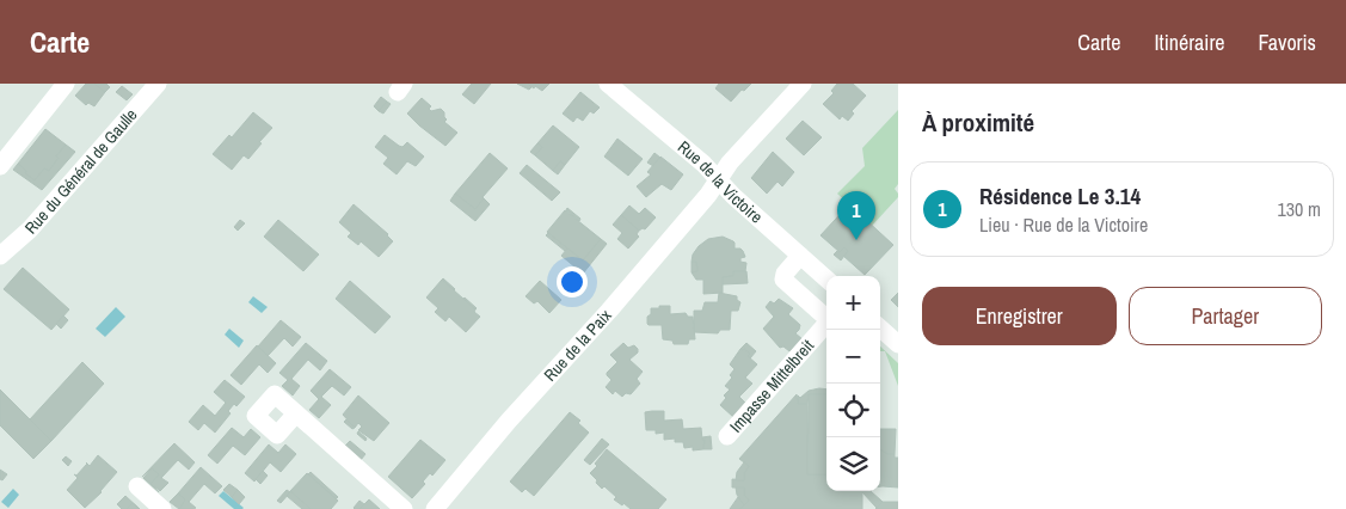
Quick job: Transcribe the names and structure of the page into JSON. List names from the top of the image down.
{
  "streets": {
    "street": [
      "Rue du Général de Gaulle",
      "Rue de la Victoire",
      "Rue de la Paix",
      "Impasse Mittelbreit"
    ]
  },
  "crossings": [
    ["Rue de la Victoire", "Rue de la Paix"],
    ["Rue de la Victoire", "Impasse Mittelbreit"]
  ],
  "page": {
    "header": "Carte",
    "nav": ["Carte", "Itinéraire", "Favoris"],
    "heading": "À proximité",
    "list": [
      {
        "mark": "1",
        "name": "Résidence Le 3.14",
        "note": "Lieu · Rue de la Victoire",
        "value": "130 m"
      }
    ],
    "pins": "1",
    "buttons": ["Enregistrer", "Partager"],
    "map_buttons": ["+", "−"]
  }
}
